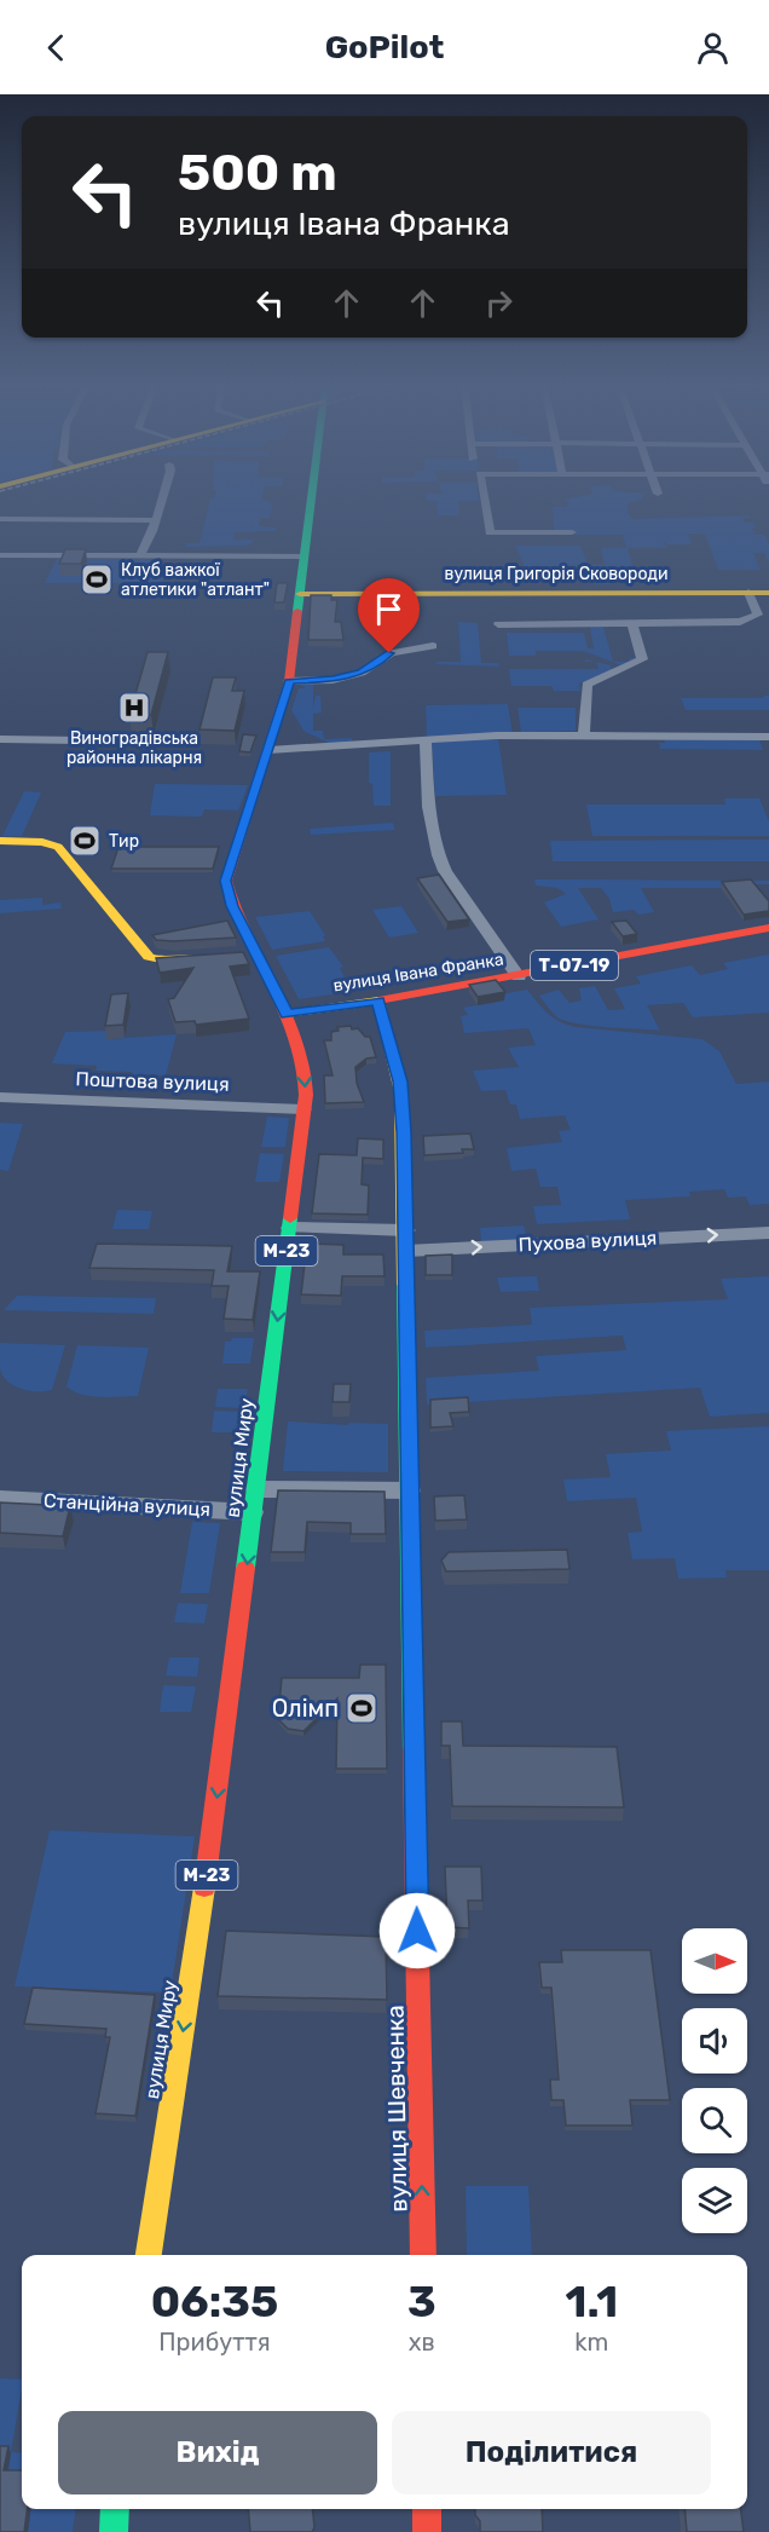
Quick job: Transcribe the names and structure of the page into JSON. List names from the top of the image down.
{
  "streets": {
    "main road": [
      "вулиця Григорія Сковороди",
      "Т-07-19",
      "вулиця Івана Франка",
      "М-23",
      "вулиця Миру",
      "вулиця Шевченка"
    ],
    "street": ["Поштова вулиця", "Пухова вулиця", "Станційна вулиця"]
  },
  "crossings": [
    ["вулиця Григорія Сковороди", "М-23"],
    ["вулиця Івана Франка", "вулиця Миру"],
    ["вулиця Івана Франка", "вулиця Шевченка"],
    ["Поштова вулиця", "вулиця Миру"],
    ["Пухова вулиця", "вулиця Миру"],
    ["Пухова вулиця", "вулиця Шевченка"],
    ["М-23", "вулиця Миру"],
    ["вулиця Миру", "Станційна вулиця"]
  ],
  "one_way": ["Пухова вулиця", "вулиця Миру", "вулиця Шевченка"],
  "places": {
    "sports": ["Клуб важкої атлетики \"атлант\"", "Тир", "Олімп"],
    "hospital": ["Виноградівська районна лікарня"]
  },
  "north": "right",
  "page": {
    "header": "GoPilot",
    "turn": ["500 m", "вулиця Івана Франка"],
    "eta": [
      "06:35",
      "Прибуття",
      "3",
      "хв",
      "1.1",
      "km"
    ],
    "buttons": ["Вихід", "Поділитися"]
  }
}
